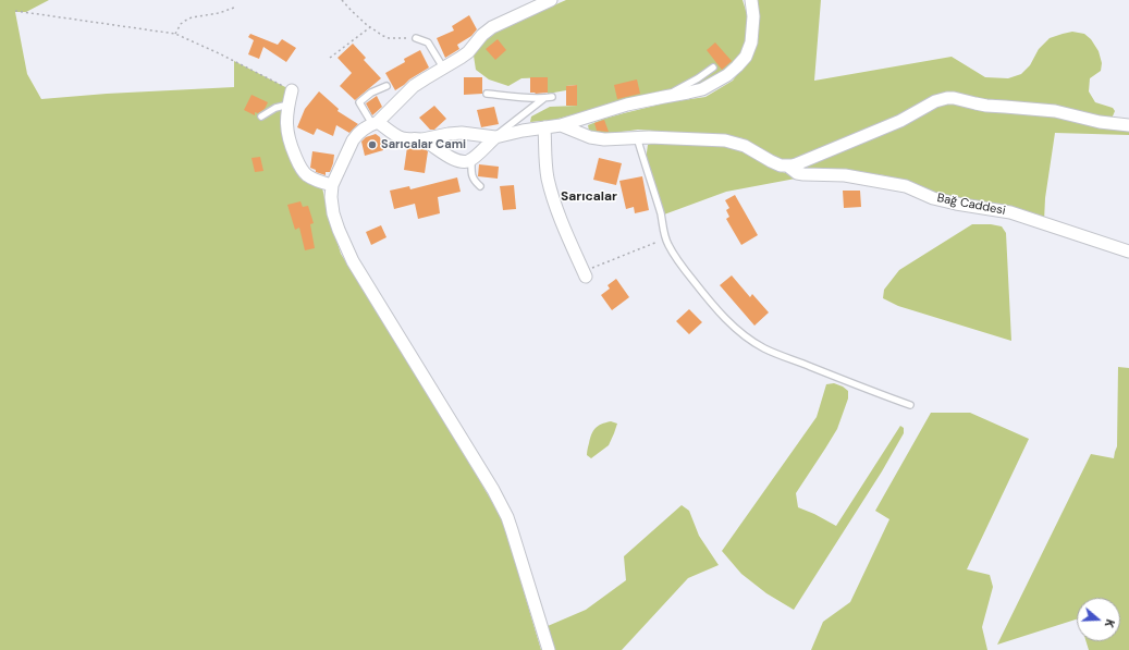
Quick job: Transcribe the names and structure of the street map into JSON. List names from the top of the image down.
{
  "streets": {
    "street": ["Bağ Caddesi"]
  },
  "districts": ["Sarıcalar"],
  "places": ["Sarıcalar Cami"],
  "north": "right"
}
